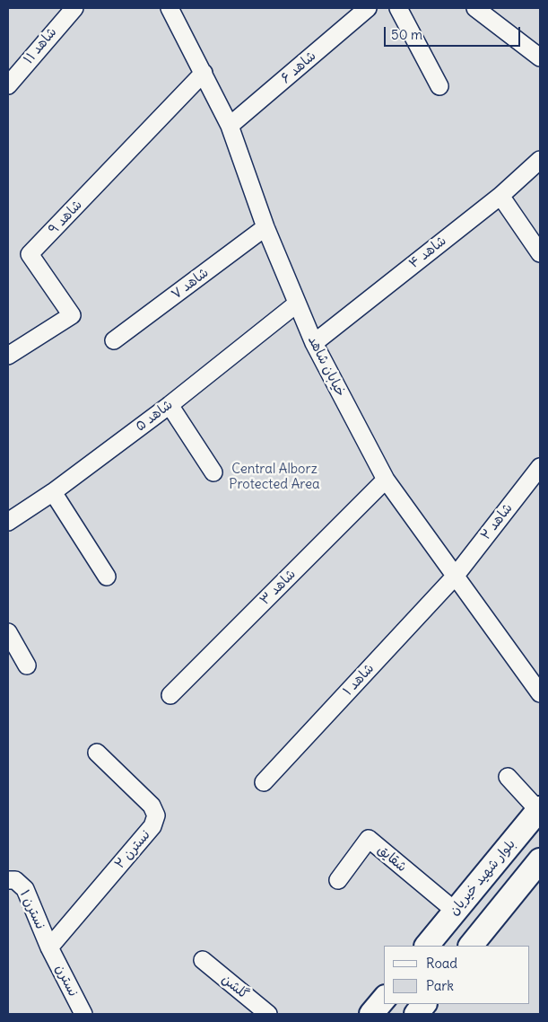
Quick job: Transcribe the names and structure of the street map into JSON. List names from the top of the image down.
{
  "streets": {
    "main road": ["بلوار شهید خیریان"],
    "street": [
      "شاهد ۱۱",
      "شاهد ۶",
      "شاهد ۹",
      "شاهد ۴",
      "شاهد ۷",
      "خیابان شاهد",
      "شاهد ۵",
      "شاهد ۲",
      "شاهد ۳",
      "شاهد ۱",
      "نسترن ۲",
      "شقایق",
      "نسترن ۱",
      "نسترن",
      "گلشن"
    ]
  },
  "crossings": [
    ["شاهد ۶", "خیابان شاهد"],
    ["شاهد ۹", "خیابان شاهد"],
    ["شاهد ۴", "خیابان شاهد"],
    ["شاهد ۷", "خیابان شاهد"],
    ["خیابان شاهد", "شاهد ۵"],
    ["خیابان شاهد", "شاهد ۲"],
    ["خیابان شاهد", "شاهد ۳"],
    ["خیابان شاهد", "شاهد ۱"],
    ["شاهد ۲", "شاهد ۱"],
    ["نسترن ۲", "نسترن ۱"],
    ["نسترن ۲", "نسترن"],
    ["شقایق", "بلوار شهید خیریان"],
    ["نسترن ۱", "نسترن"]
  ],
  "parks": ["Central Alborz Protected Area"],
  "legend": ["Road", "Park"],
  "scale_bar": "50 m"
}
